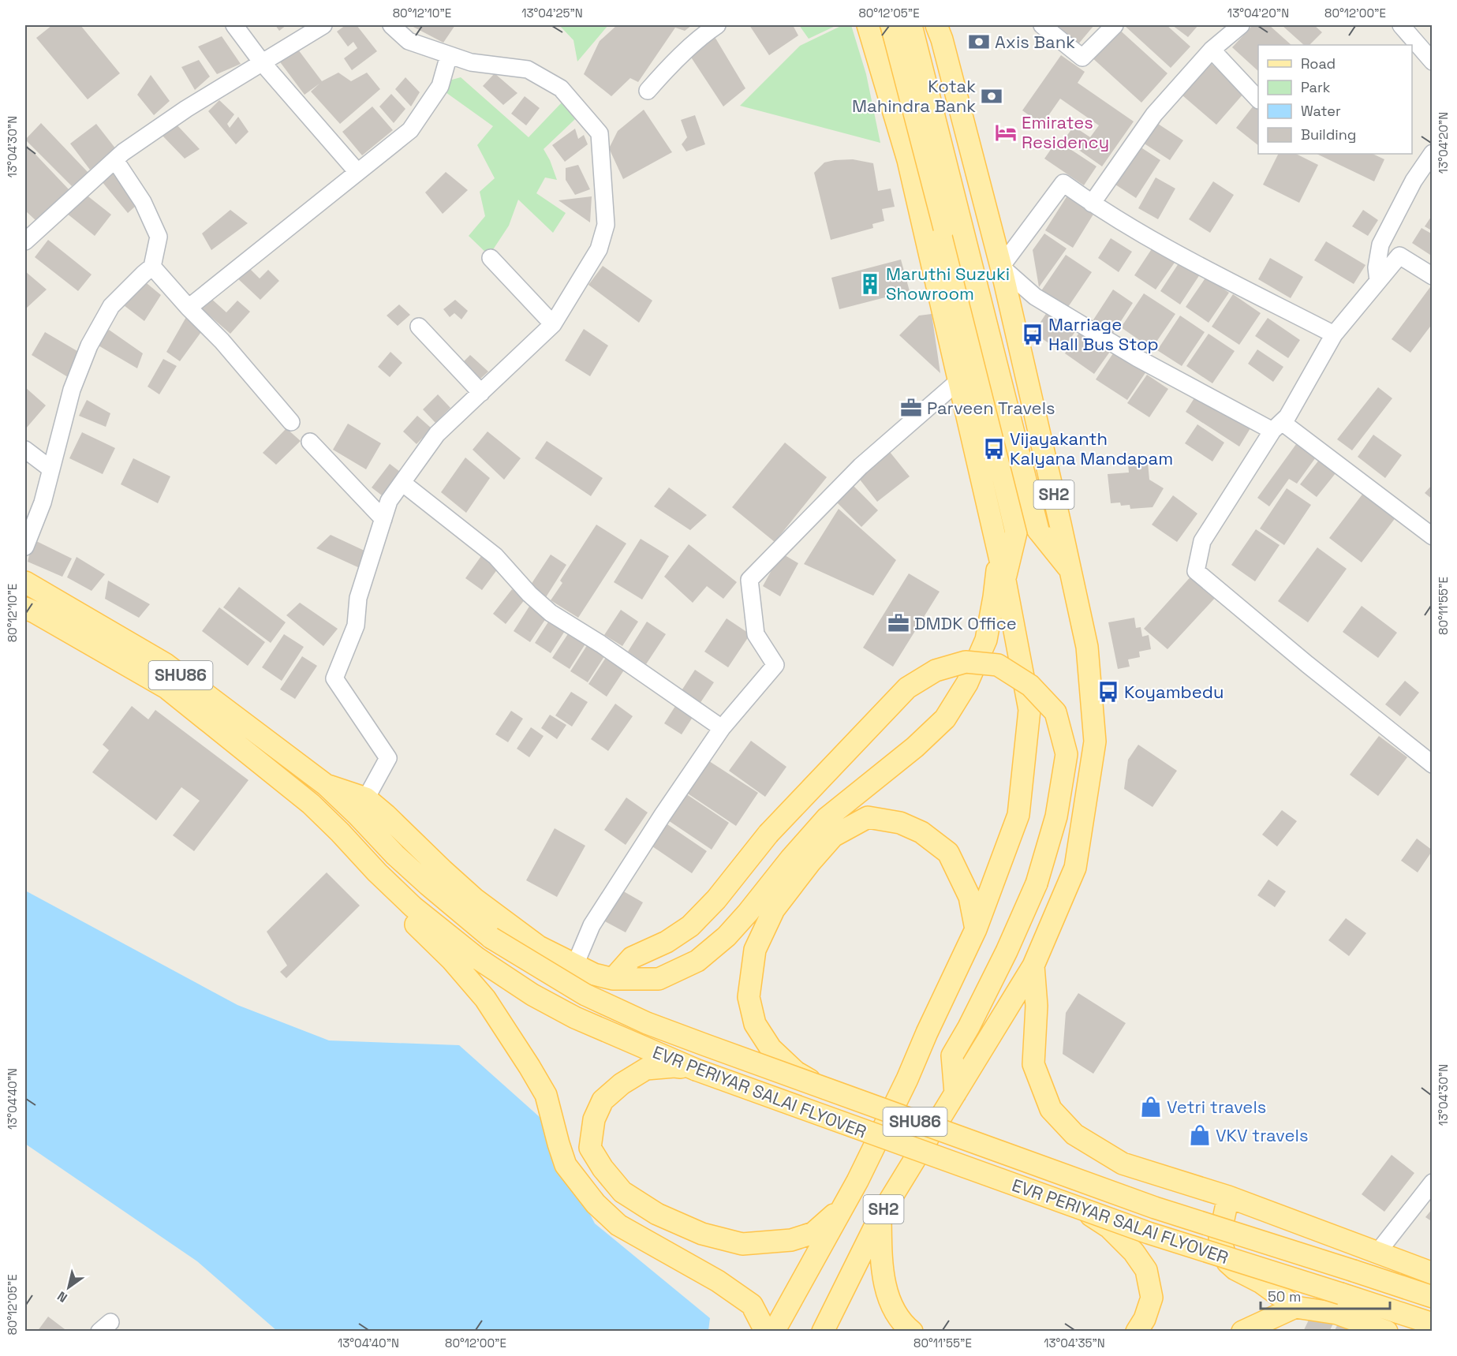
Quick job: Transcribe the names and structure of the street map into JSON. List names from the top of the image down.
{
  "streets": {
    "main road": ["SH2", "SHU86", "EVR PERIYAR SALAI FLYOVER"]
  },
  "crossings": [
    ["SHU86", "EVR PERIYAR SALAI FLYOVER"]
  ],
  "places": {
    "bank": ["Axis Bank", "Kotak Mahindra Bank"],
    "hotel": ["Emirates Residency"],
    "building": ["Maruthi Suzuki Showroom"],
    "bus stop": ["Marriage Hall Bus Stop", "Vijayakanth Kalyana Mandapam", "Koyambedu"],
    "office": ["Parveen Travels", "DMDK Office"],
    "shop": ["Vetri travels", "VKV travels"]
  },
  "legend": [
    "Road",
    "Park",
    "Water",
    "Building"
  ],
  "scale_bar": "50 m",
  "north": "bottom left",
  "coordinates": [
    "80°12'10\"E",
    "13°04'25\"N",
    "80°12'05\"E",
    "13°04'20\"N",
    "80°12'00\"E",
    "13°04'30\"N",
    "80°11'55\"E",
    "13°04'40\"N",
    "13°04'35\"N"
  ]
}
